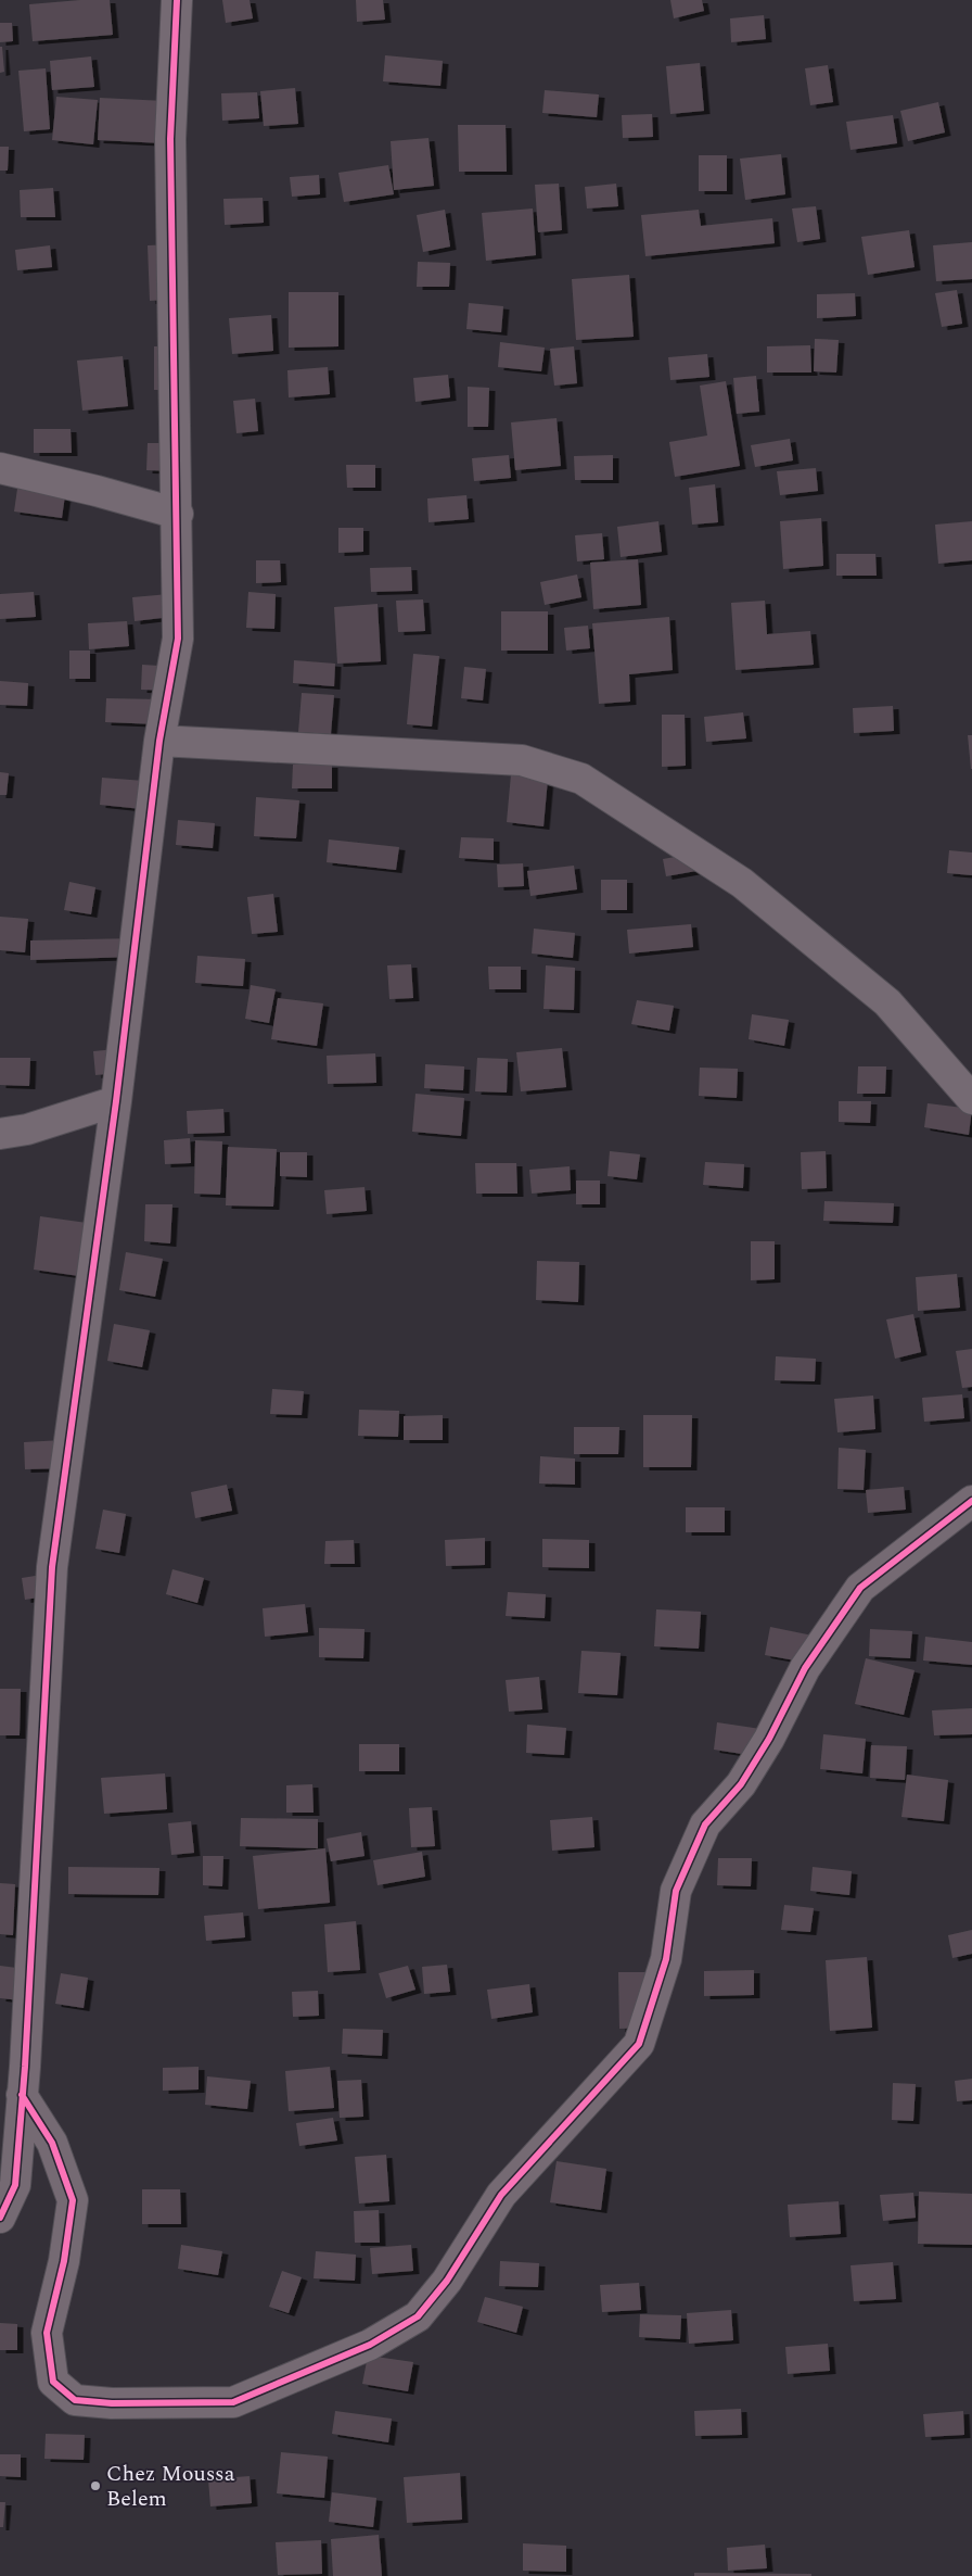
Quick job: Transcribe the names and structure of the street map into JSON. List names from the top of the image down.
{
  "places": ["Chez Moussa Belem"]
}
